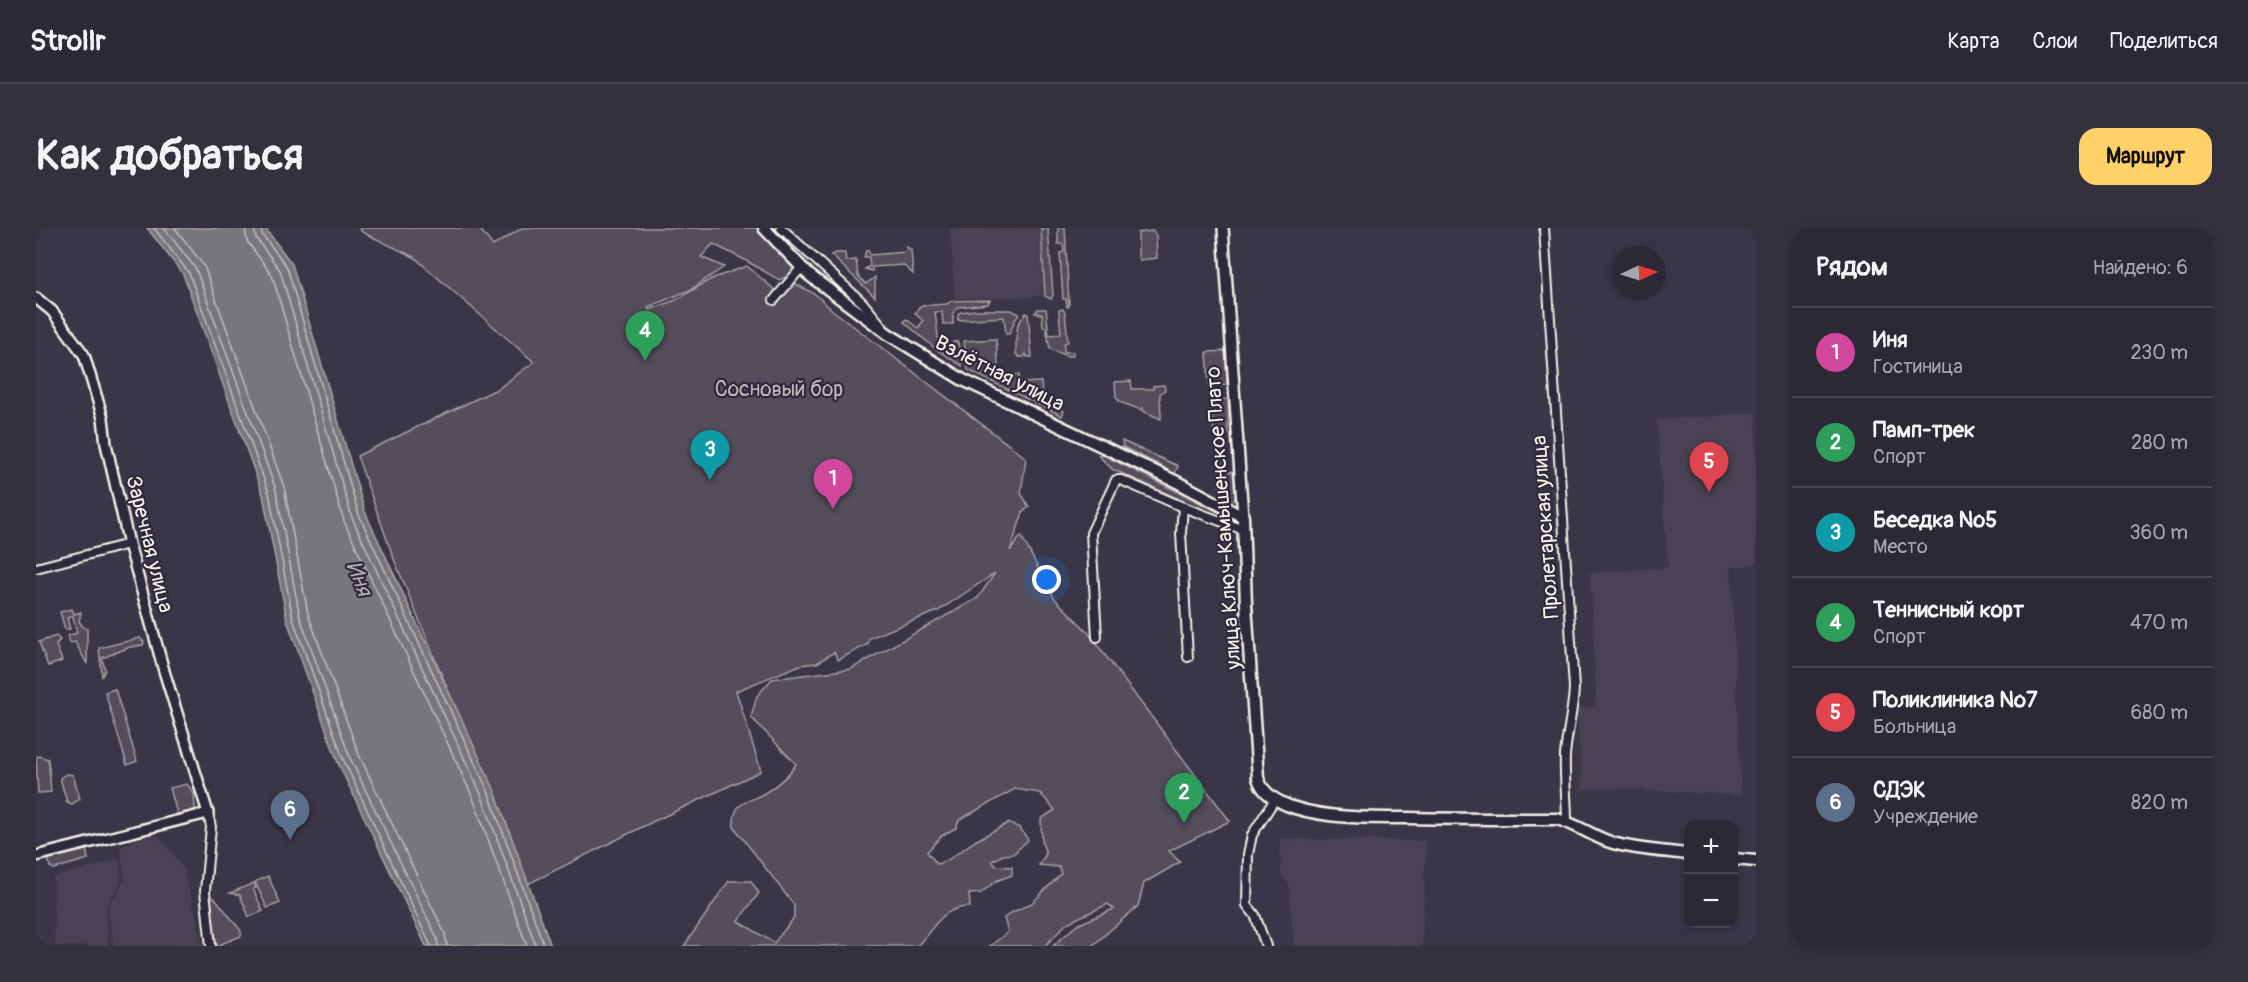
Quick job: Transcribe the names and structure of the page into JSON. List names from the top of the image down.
{
  "streets": {
    "main road": ["Взлётная улица", "улица Ключ-Камышенское Плато"],
    "street": ["Пролетарская улица", "Заречная улица"]
  },
  "crossings": [
    ["Взлётная улица", "улица Ключ-Камышенское Плато"]
  ],
  "water": ["Иня"],
  "parks": ["Сосновый бор"],
  "north": "right",
  "page": {
    "header": "Strollr",
    "nav": ["Карта", "Слои", "Поделиться"],
    "buttons": "Маршрут",
    "title": "Как добраться",
    "heading": ["Рядом", "Найдено: 6"],
    "list": [
      {
        "mark": "1",
        "name": "Иня",
        "note": "Гостиница",
        "value": "230 m"
      },
      {
        "mark": "2",
        "name": "Памп-трек",
        "note": "Спорт",
        "value": "280 m"
      },
      {
        "mark": "3",
        "name": "Беседка №5",
        "note": "Место",
        "value": "360 m"
      },
      {
        "mark": "4",
        "name": "Теннисный корт",
        "note": "Спорт",
        "value": "470 m"
      },
      {
        "mark": "5",
        "name": "Поликлиника №7",
        "note": "Больница",
        "value": "680 m"
      },
      {
        "mark": "6",
        "name": "СДЭК",
        "note": "Учреждение",
        "value": "820 m"
      }
    ],
    "pins": [
      "4",
      "3",
      "5",
      "1",
      "2",
      "6"
    ],
    "map_buttons": ["+", "−"]
  }
}
